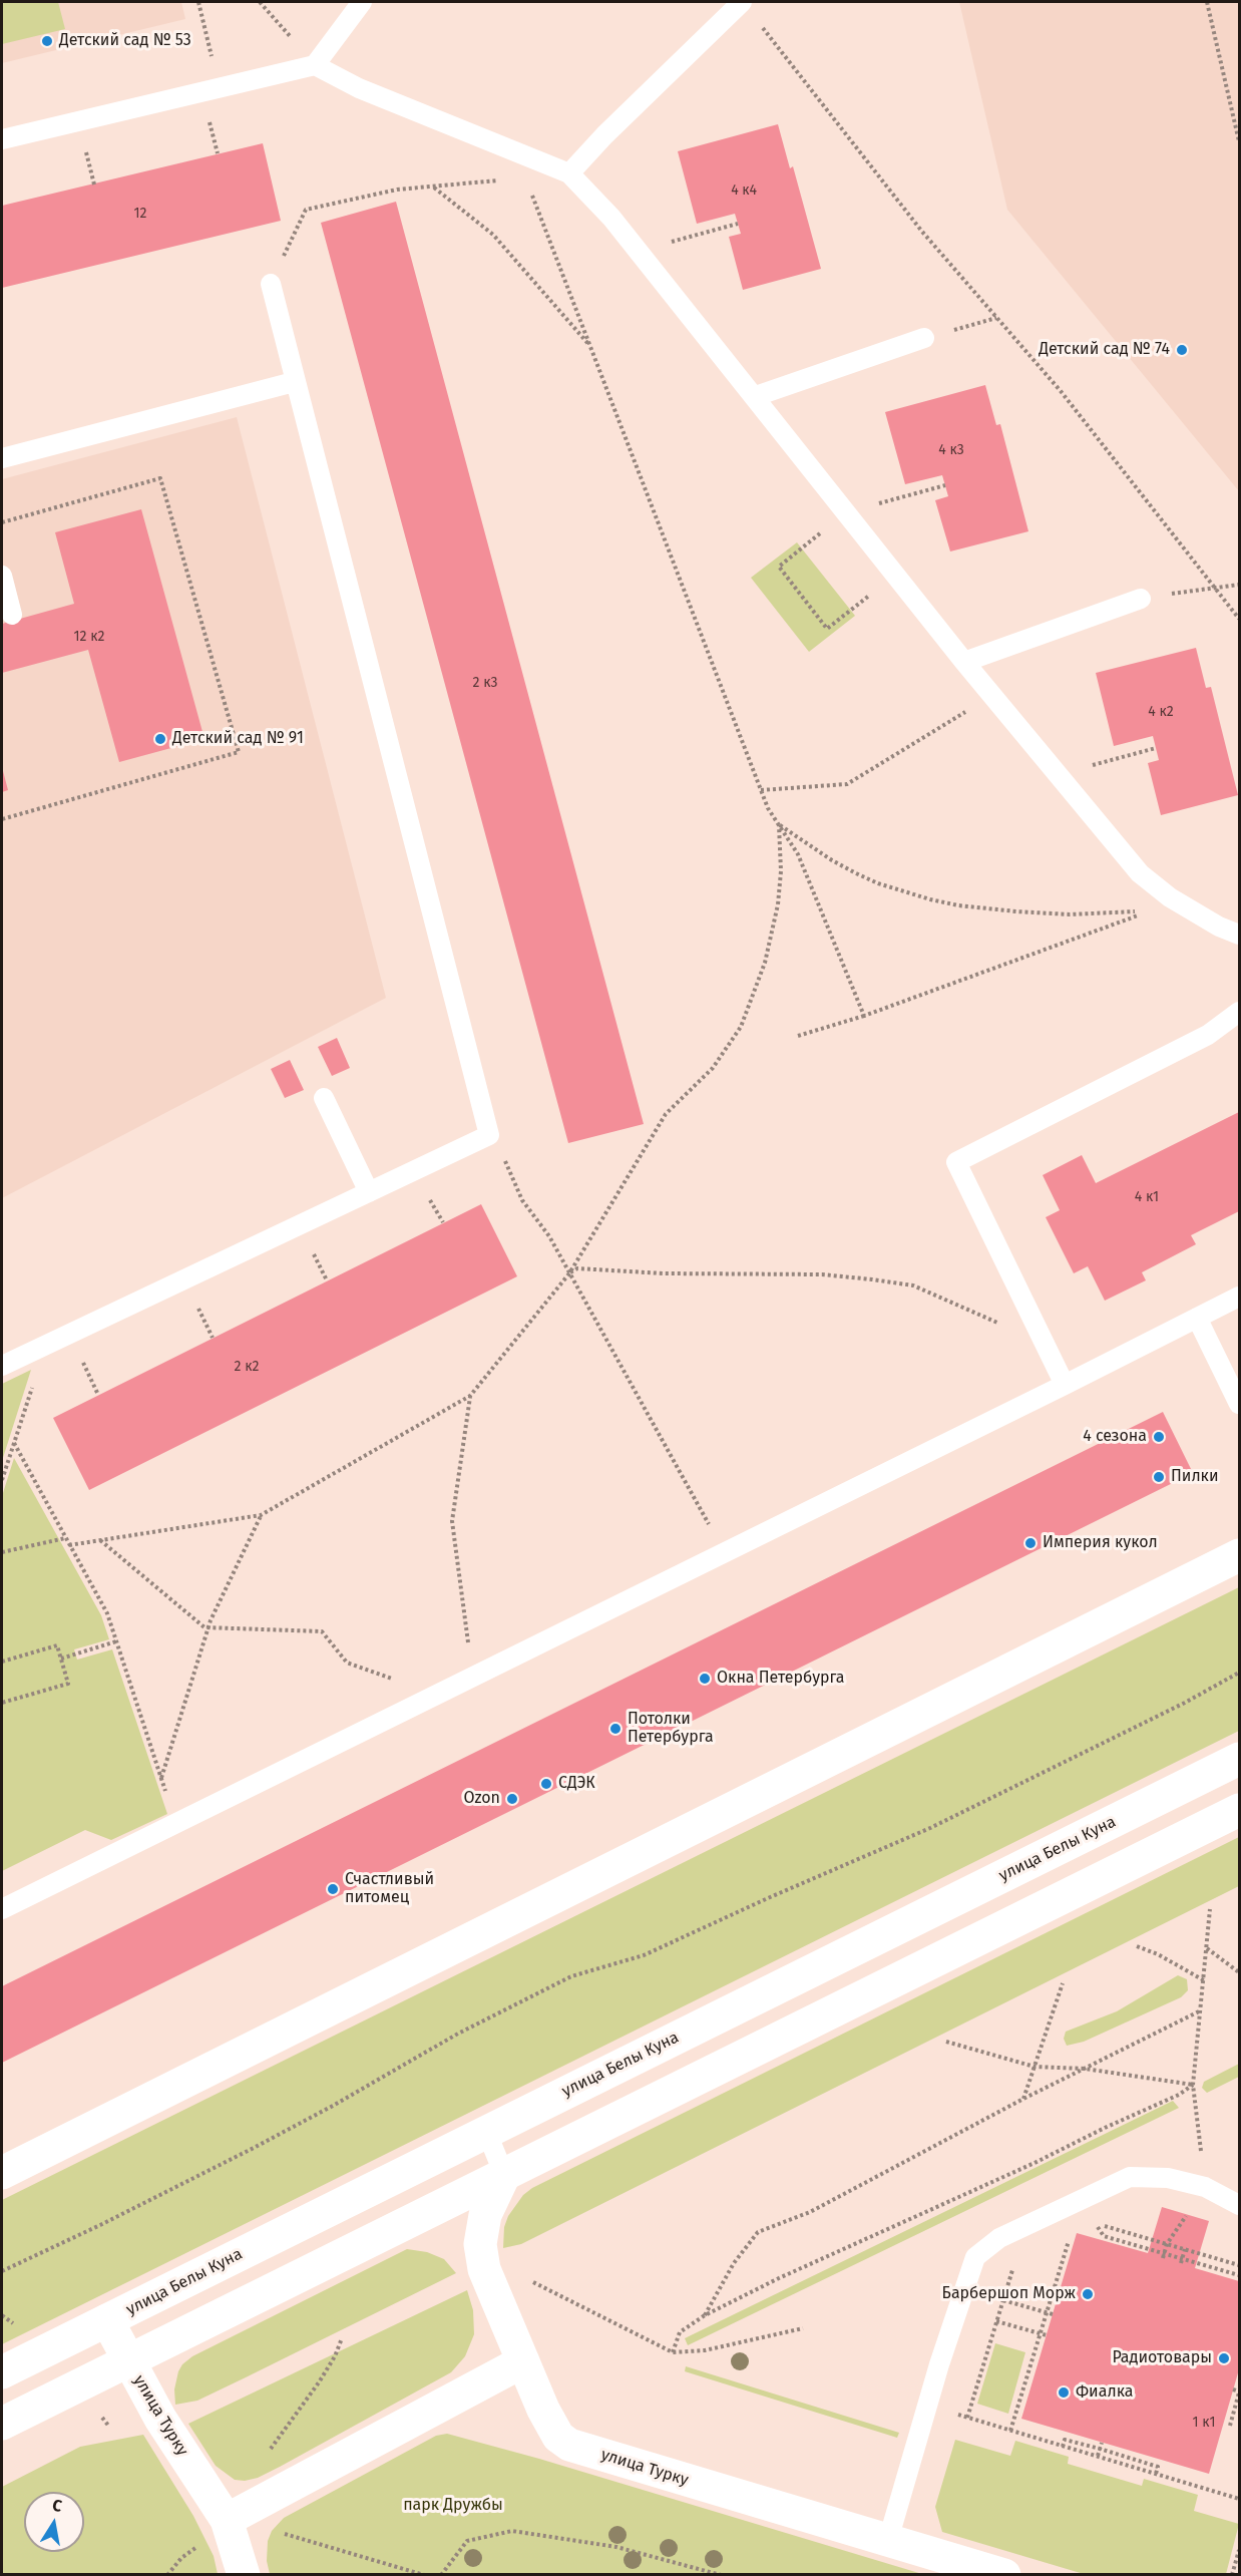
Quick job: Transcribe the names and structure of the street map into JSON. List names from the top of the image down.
{
  "streets": {
    "street": ["улица Белы Куна", "улица Турку"]
  },
  "crossings": [
    ["улица Белы Куна", "улица Турку"]
  ],
  "parks": ["парк Дружбы"],
  "places": [
    "Детский сад № 53",
    "Детский сад № 74",
    "Детский сад № 91",
    "4 сезона",
    "Пилки",
    "Империя кукол",
    "Окна Петербурга",
    "Потолки Петербурга",
    "СДЭК",
    "Ozon",
    "Счастливый питомец",
    "Барбершоп Морж",
    "Радиотовары",
    "Фиалка"
  ],
  "house_numbers": [
    "4 к4",
    "12",
    "4 к3",
    "12 к2",
    "2 к3",
    "4 к2",
    "4 к1",
    "2 к2",
    "1 к1"
  ],
  "north": "top"
}
